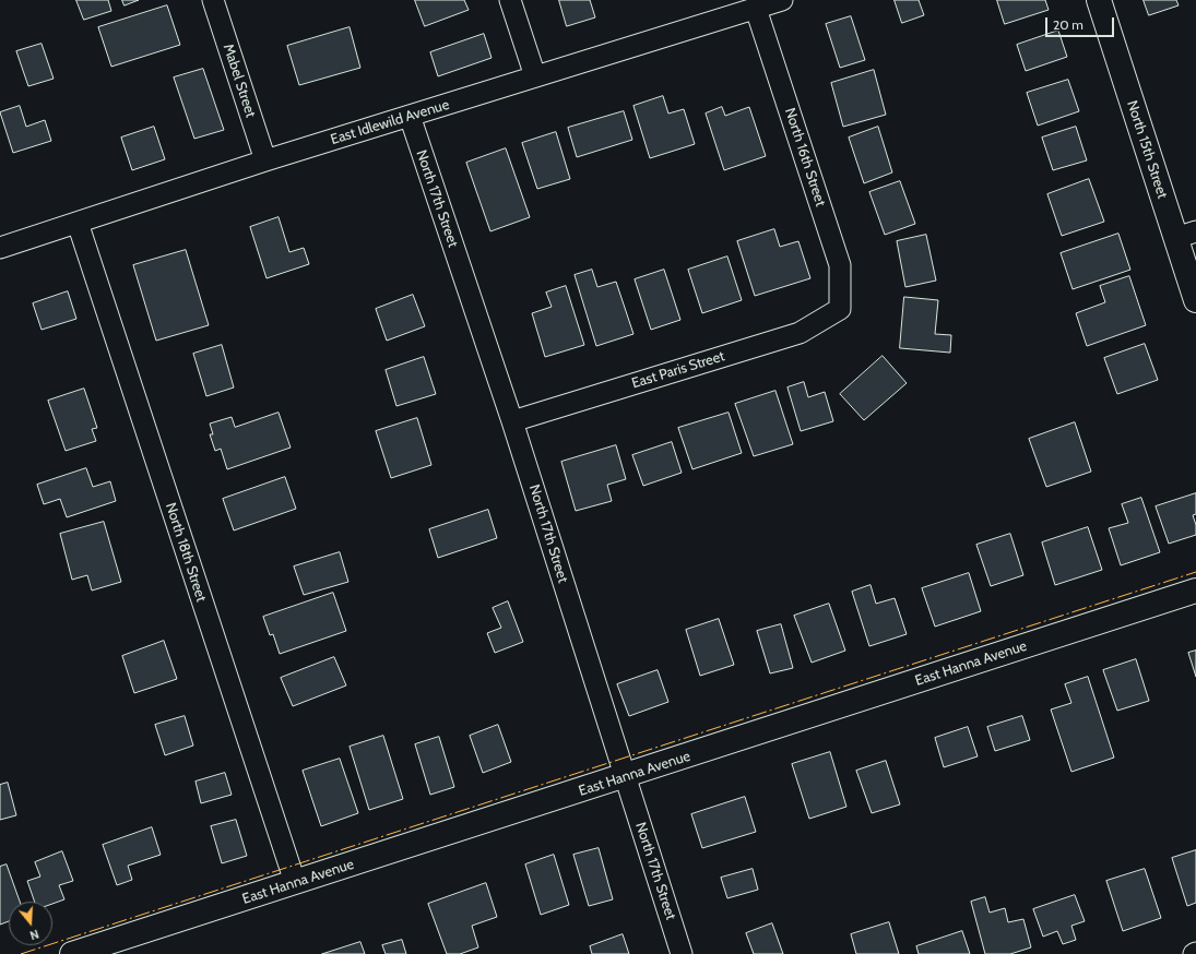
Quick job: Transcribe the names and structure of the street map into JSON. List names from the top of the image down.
{
  "streets": {
    "street": [
      "Mabel Street",
      "East Idlewild Avenue",
      "North 15th Street",
      "North 16th Street",
      "North 17th Street",
      "East Paris Street",
      "North 18th Street",
      "East Hanna Avenue"
    ]
  },
  "crossings": [
    ["Mabel Street", "East Idlewild Avenue"],
    ["East Idlewild Avenue", "North 16th Street"],
    ["East Idlewild Avenue", "North 17th Street"],
    ["East Idlewild Avenue", "North 18th Street"],
    ["North 16th Street", "East Paris Street"],
    ["North 17th Street", "East Paris Street"],
    ["North 17th Street", "East Hanna Avenue"],
    ["North 18th Street", "East Hanna Avenue"]
  ],
  "scale_bar": "20 m",
  "north": "bottom"
}
